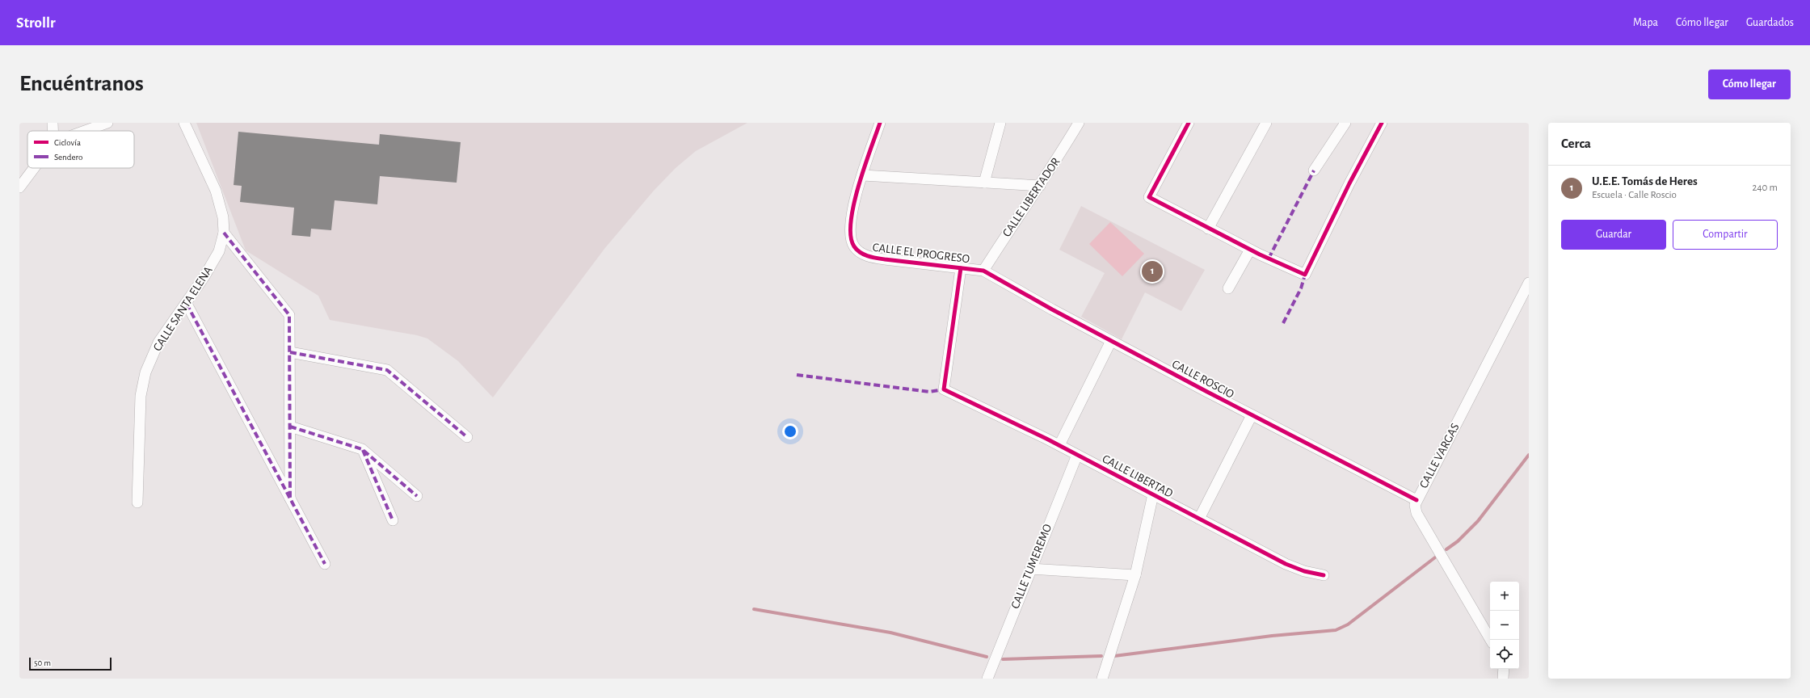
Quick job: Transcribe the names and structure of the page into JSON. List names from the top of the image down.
{
  "streets": {
    "street": [
      "CALLE LIBERTADOR",
      "CALLE EL PROGRESO",
      "CALLE SANTA ELENA",
      "CALLE ROSCIO",
      "CALLE VARGAS",
      "CALLE LIBERTAD",
      "CALLE TUMEREMO"
    ]
  },
  "crossings": [
    ["CALLE LIBERTADOR", "CALLE EL PROGRESO"],
    ["CALLE LIBERTADOR", "CALLE ROSCIO"],
    ["CALLE EL PROGRESO", "CALLE ROSCIO"],
    ["CALLE EL PROGRESO", "CALLE LIBERTAD"],
    ["CALLE ROSCIO", "CALLE VARGAS"],
    ["CALLE LIBERTAD", "CALLE TUMEREMO"]
  ],
  "legend": ["Ciclovía", "Sendero"],
  "scale_bar": "50 m",
  "page": {
    "header": "Strollr",
    "nav": ["Mapa", "Cómo llegar", "Guardados"],
    "buttons": [
      "Cómo llegar",
      ["Guardar", "Compartir"]
    ],
    "title": "Encuéntranos",
    "heading": "Cerca",
    "list": [
      {
        "mark": "1",
        "name": "U.E.E. Tomás de Heres",
        "note": "Escuela · Calle Roscio",
        "value": "240 m"
      }
    ],
    "pins": "1",
    "map_buttons": ["+", "−"],
    "scale": "50 m"
  }
}
